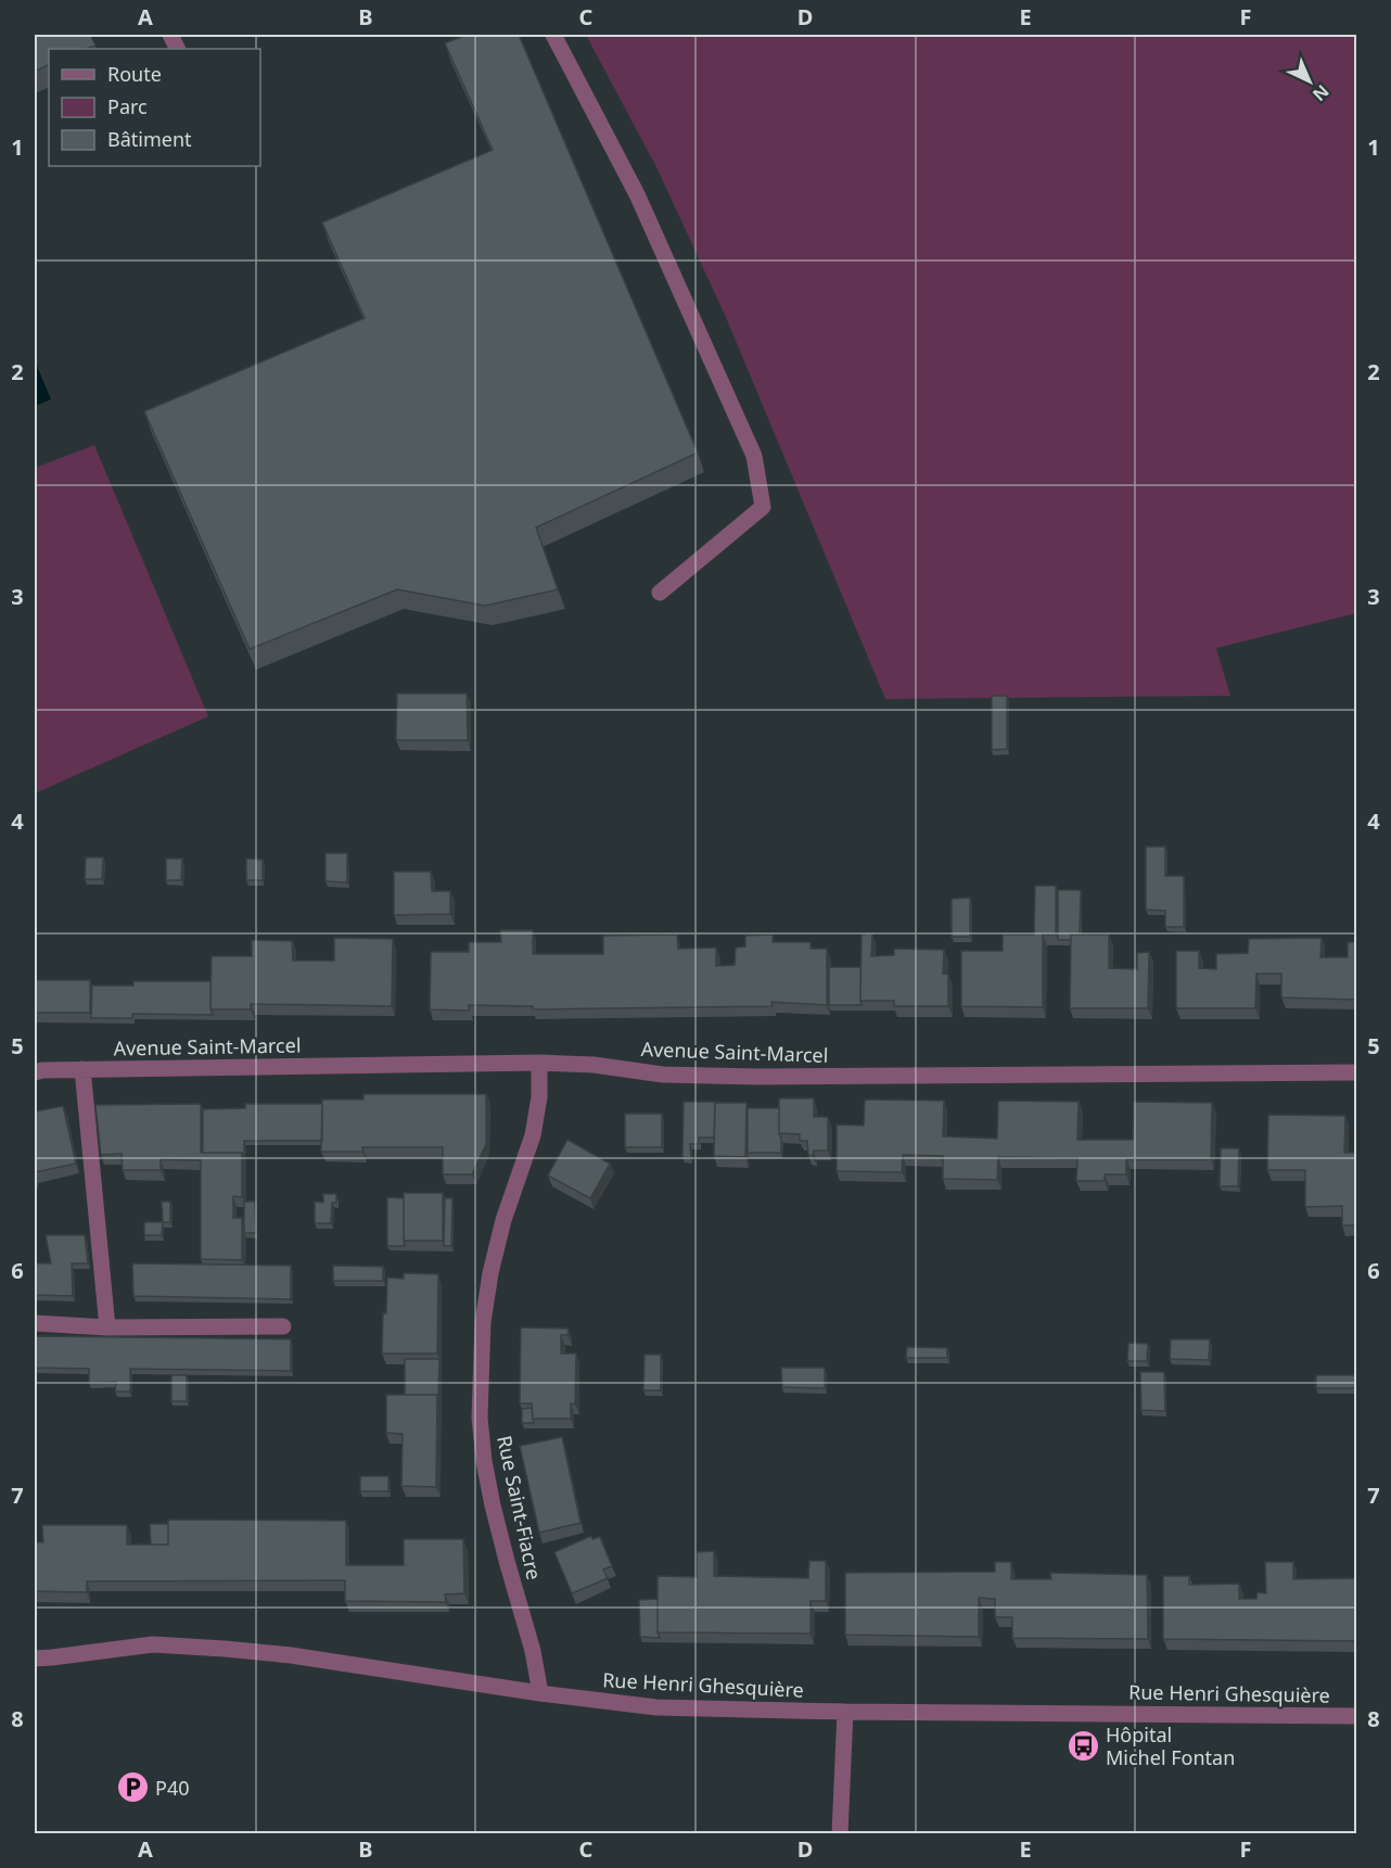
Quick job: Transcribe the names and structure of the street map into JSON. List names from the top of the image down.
{
  "streets": {
    "street": ["Avenue Saint-Marcel", "Rue Saint-Fiacre", "Rue Henri Ghesquière"]
  },
  "crossings": [
    ["Avenue Saint-Marcel", "Rue Saint-Fiacre"],
    ["Rue Saint-Fiacre", "Rue Henri Ghesquière"]
  ],
  "places": {
    "bus stop": ["Hôpital Michel Fontan"],
    "parking": ["P40"]
  },
  "legend": ["Route", "Parc", "Bâtiment"],
  "north": "bottom right",
  "grid": {
    "columns": [
      "A",
      "B",
      "C",
      "D",
      "E",
      "F"
    ],
    "rows": [
      "1",
      "2",
      "3",
      "4",
      "5",
      "6",
      "7",
      "8"
    ]
  }
}
